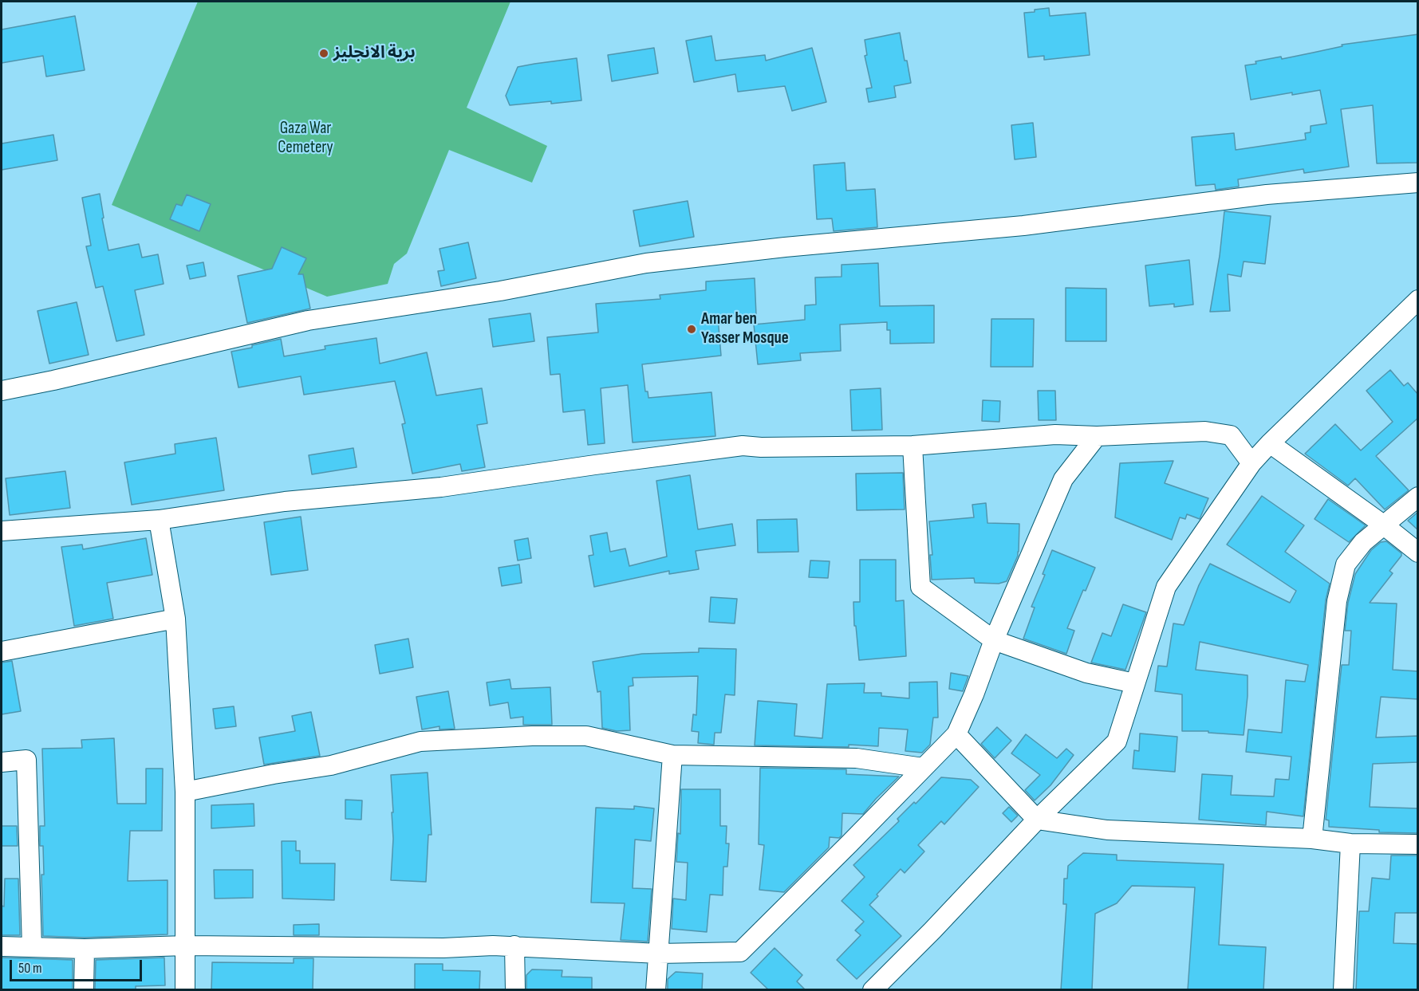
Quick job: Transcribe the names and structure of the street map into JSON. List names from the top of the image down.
{
  "parks": ["Gaza War Cemetery"],
  "places": ["برية الانجليز", "Amar ben Yasser Mosque"],
  "scale_bar": "50 m"
}
